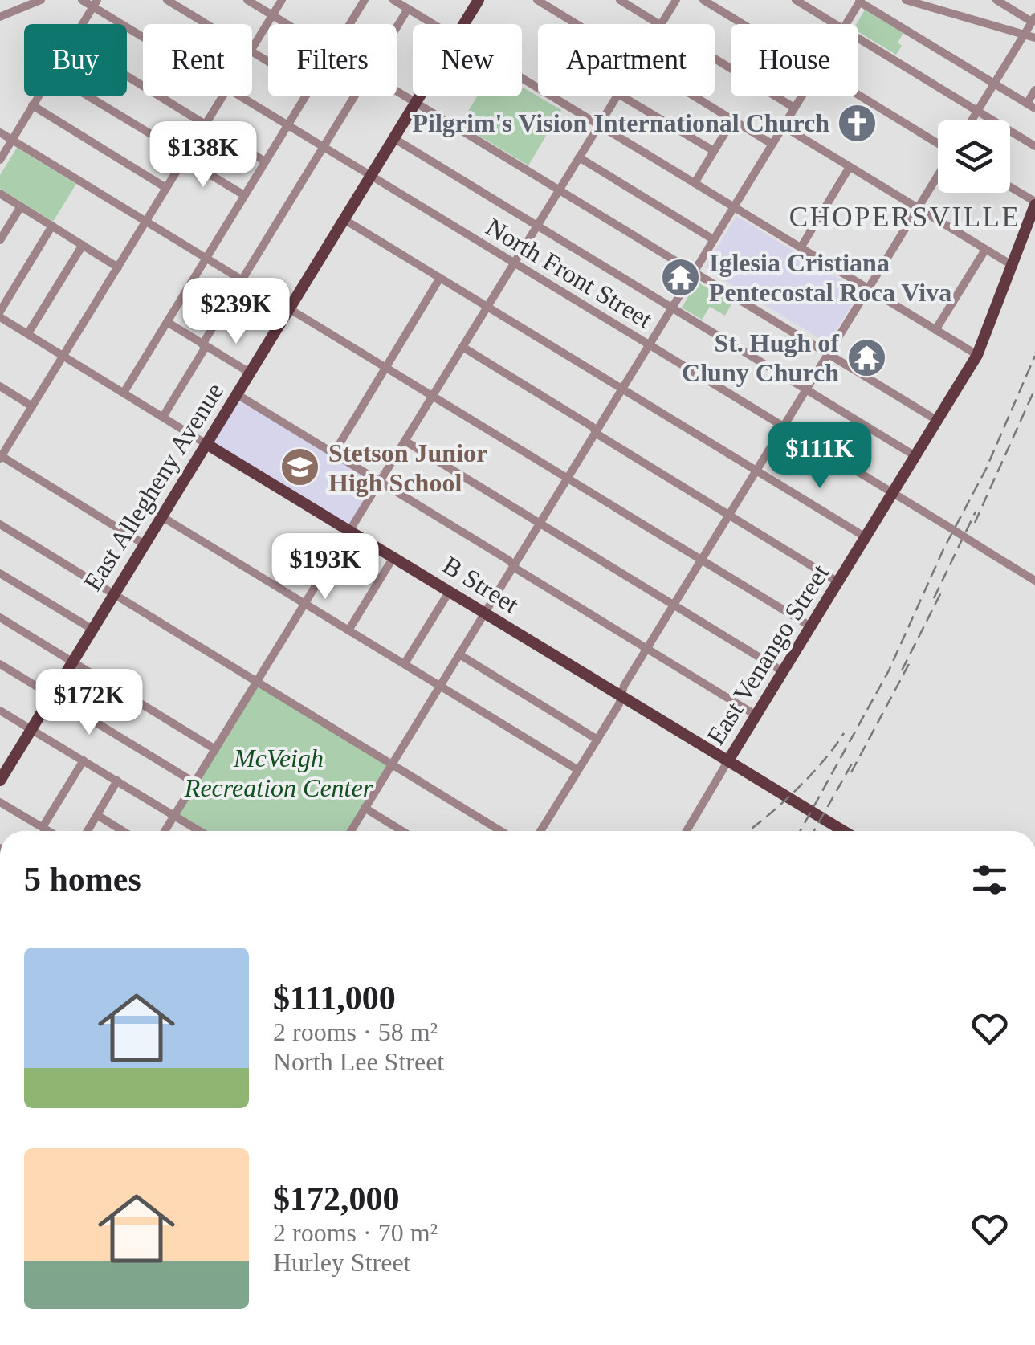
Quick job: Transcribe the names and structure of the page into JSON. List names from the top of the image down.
{
  "streets": {
    "main road": ["East Allegheny Avenue", "B Street", "East Venango Street"],
    "street": ["North Front Street"]
  },
  "crossings": [
    ["North Front Street", "East Allegheny Avenue"],
    ["North Front Street", "East Venango Street"],
    ["East Allegheny Avenue", "B Street"],
    ["B Street", "East Venango Street"]
  ],
  "districts": ["CHOPERSVILLE"],
  "parks": ["McVeigh Recreation Center"],
  "places": {
    "church": ["Pilgrim's Vision International Church"],
    "temple": ["Iglesia Cristiana Pentecostal Roca Viva", "St. Hugh of Cluny Church"],
    "school or university": ["Stetson Junior High School"]
  },
  "page": {
    "chip": [
      "Buy",
      "Rent",
      "Filters",
      "New",
      "Apartment",
      "House"
    ],
    "price": [
      "$138K",
      "$239K",
      "$111K",
      "$193K",
      "$172K"
    ],
    "heading": "5 homes",
    "list": [
      {
        "name": "$111,000",
        "note": "2 rooms · 58 m² · North Lee Street"
      },
      {
        "name": "$172,000",
        "note": "2 rooms · 70 m² · Hurley Street"
      }
    ]
  }
}
